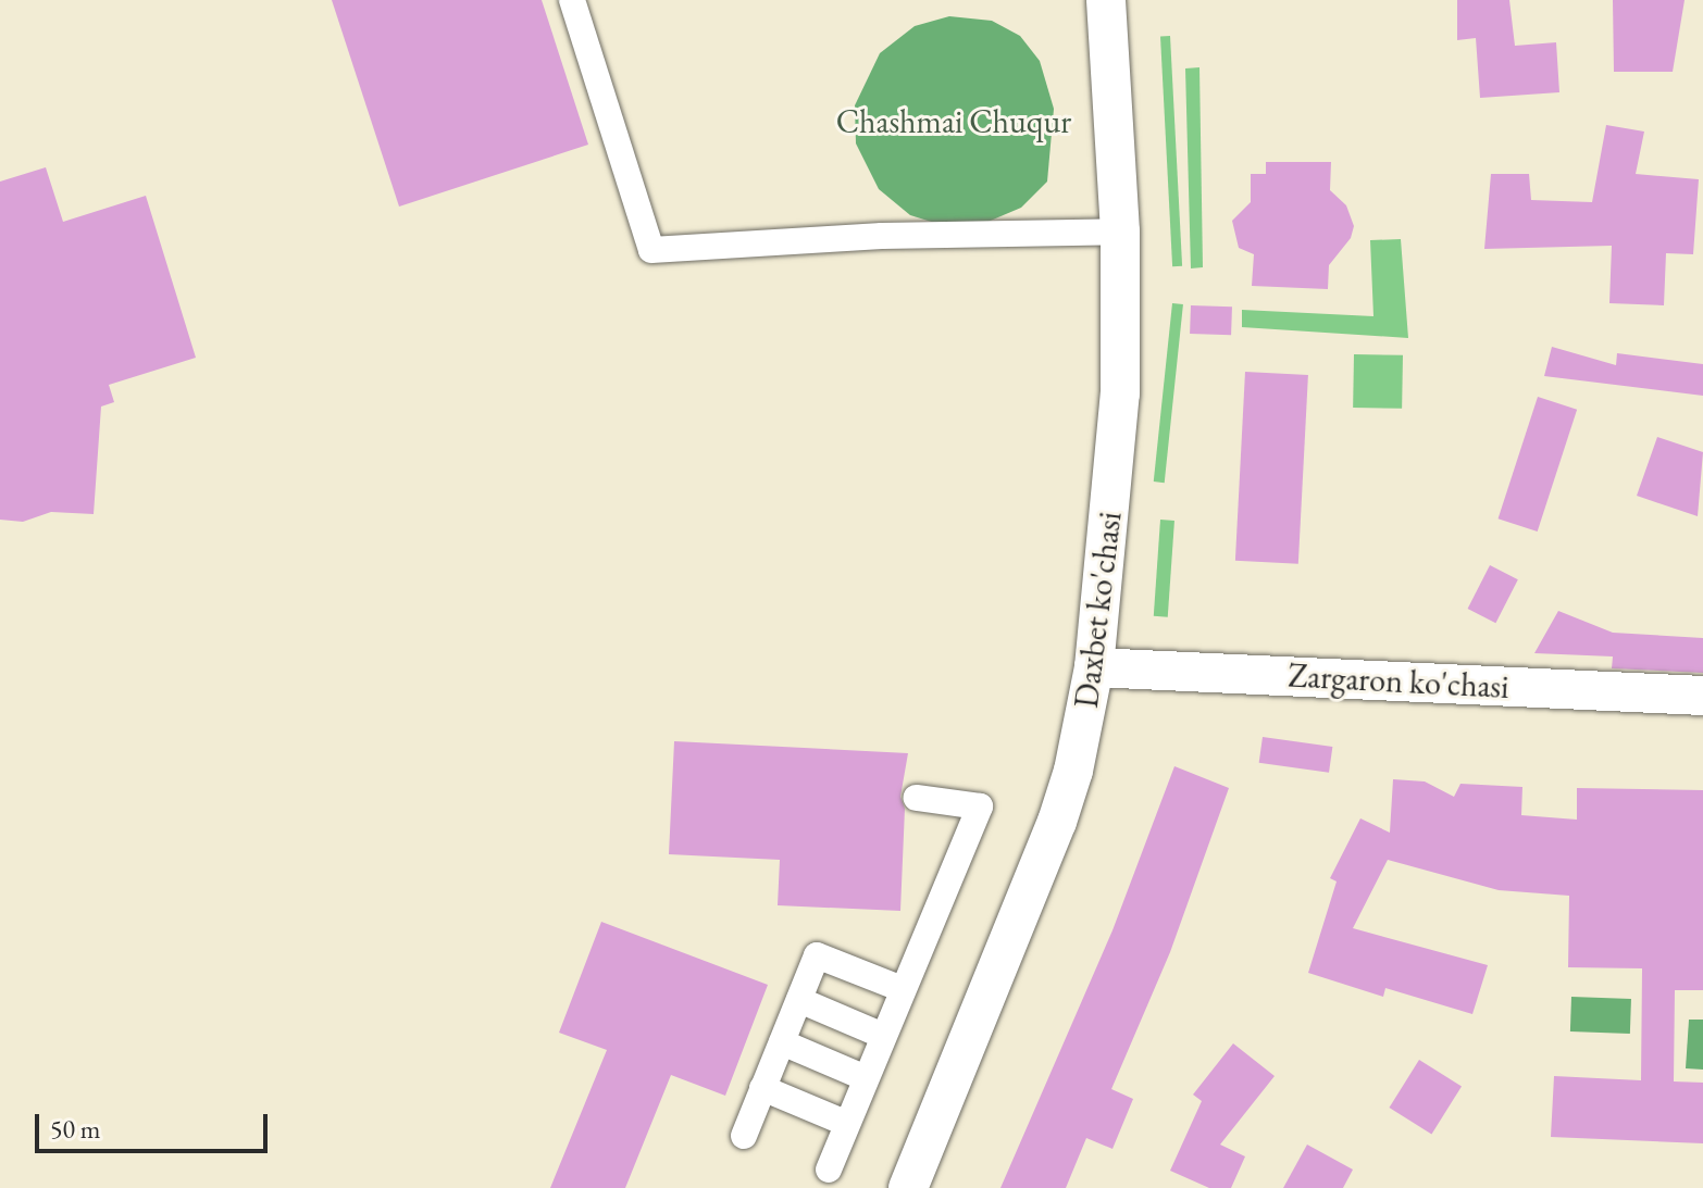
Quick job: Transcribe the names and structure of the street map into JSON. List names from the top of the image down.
{
  "streets": {
    "main road": ["Daxbet ko'chasi", "Zargaron ko'chasi"]
  },
  "crossings": [
    ["Daxbet ko'chasi", "Zargaron ko'chasi"]
  ],
  "parks": ["Chashmai Chuqur"],
  "scale_bar": "50 m"
}
